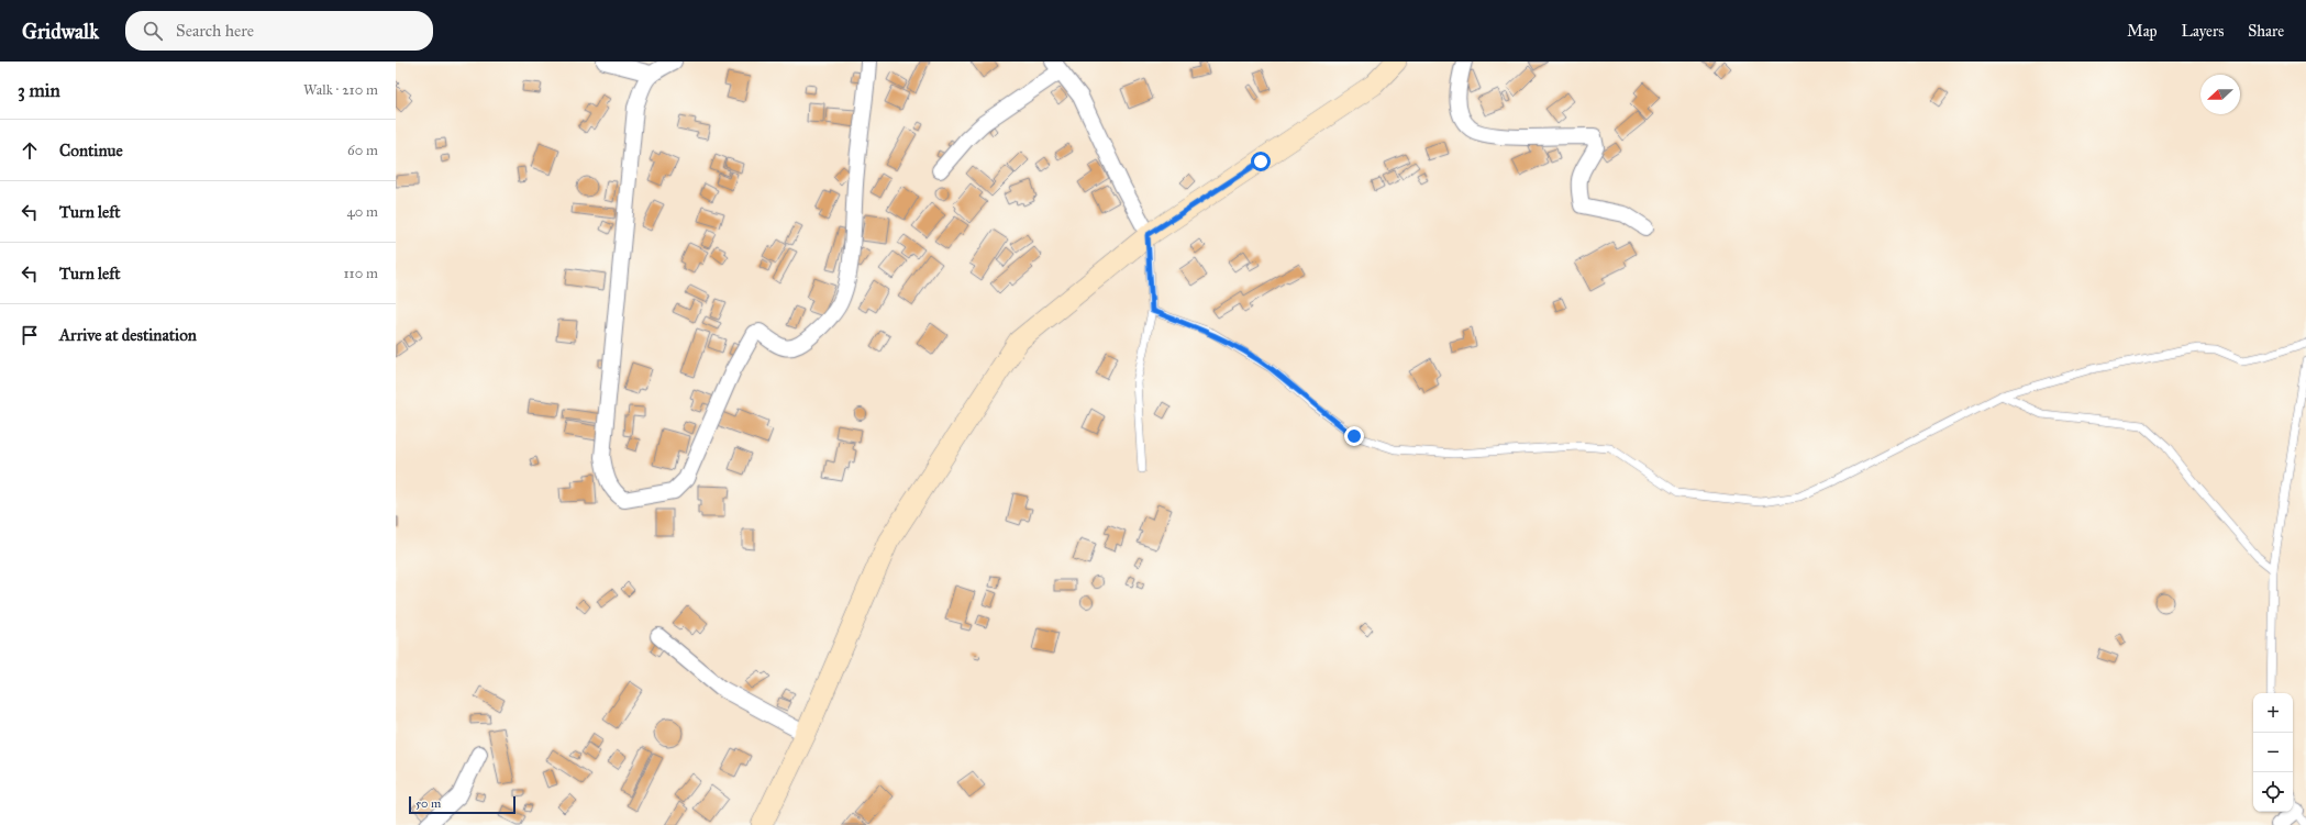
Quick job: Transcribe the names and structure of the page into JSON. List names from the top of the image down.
{
  "scale_bar": "50 m",
  "north": "left",
  "page": {
    "header": "Gridwalk",
    "search": "Search here",
    "nav": ["Map", "Layers", "Share"],
    "heading": ["3 min", "Walk · 210 m"],
    "list": [
      ["Continue", "60 m"],
      ["Turn left", "40 m"],
      ["Turn left", "110 m"],
      "Arrive at destination"
    ],
    "map_buttons": ["+", "−"],
    "scale": "50 m"
  }
}
